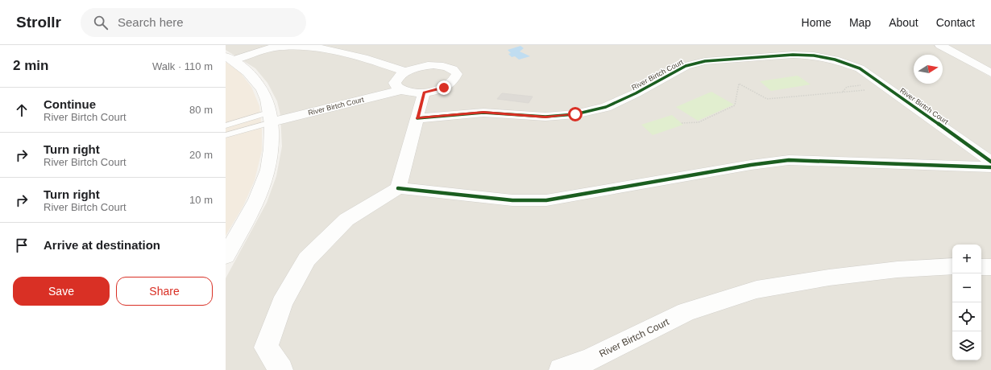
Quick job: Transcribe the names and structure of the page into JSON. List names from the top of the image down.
{
  "streets": {
    "street": ["River Birtch Court"]
  },
  "north": "right",
  "page": {
    "header": "Strollr",
    "search": "Search here",
    "nav": [
      "Home",
      "Map",
      "About",
      "Contact"
    ],
    "heading": ["2 min", "Walk · 110 m"],
    "list": [
      ["Continue", "River Birtch Court", "80 m"],
      ["Turn right", "River Birtch Court", "20 m"],
      ["Turn right", "River Birtch Court", "10 m"],
      "Arrive at destination"
    ],
    "map_buttons": ["+", "−"],
    "buttons": ["Save", "Share"]
  }
}
